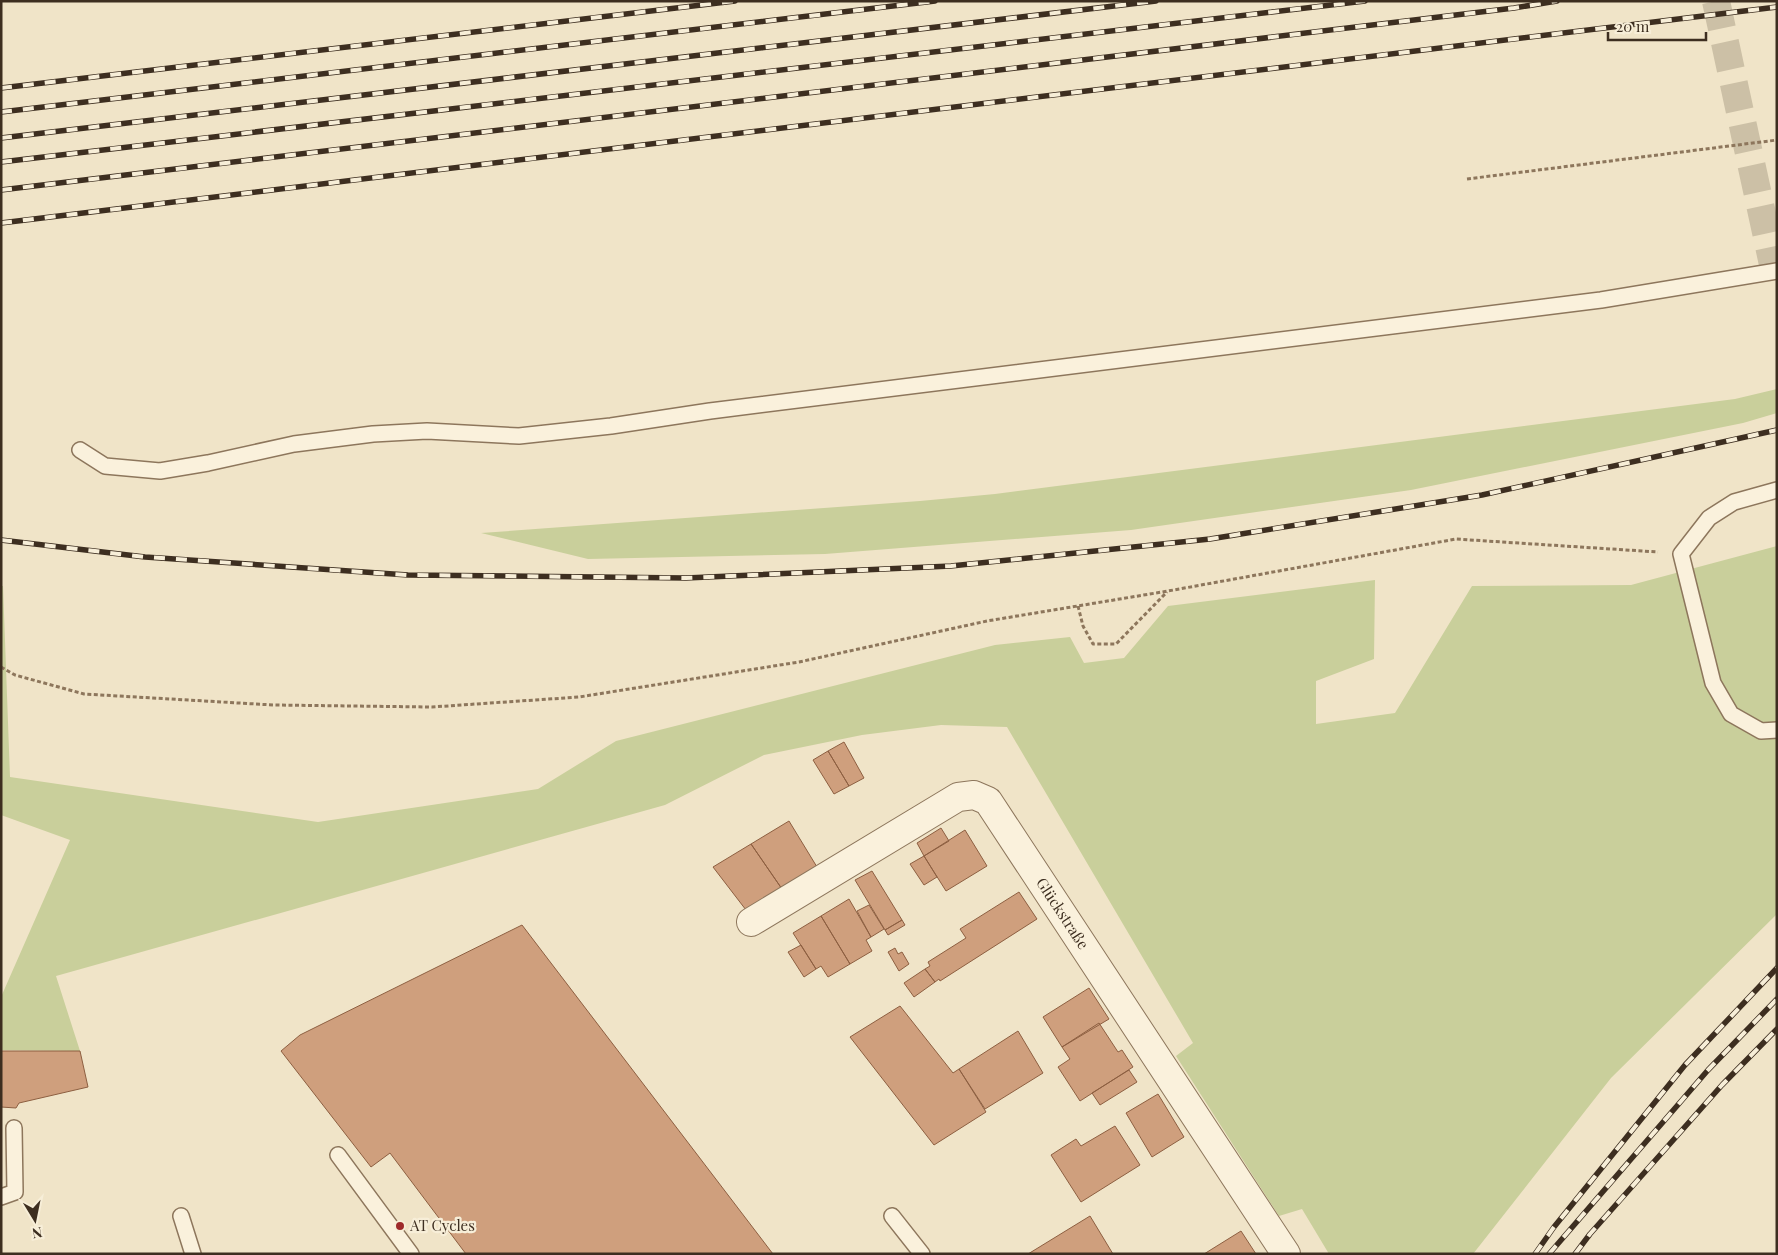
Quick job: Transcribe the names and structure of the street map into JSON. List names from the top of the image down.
{
  "streets": {
    "street": ["Glückstraße"]
  },
  "places": ["AT Cycles"],
  "scale_bar": "20 m",
  "north": "bottom"
}
